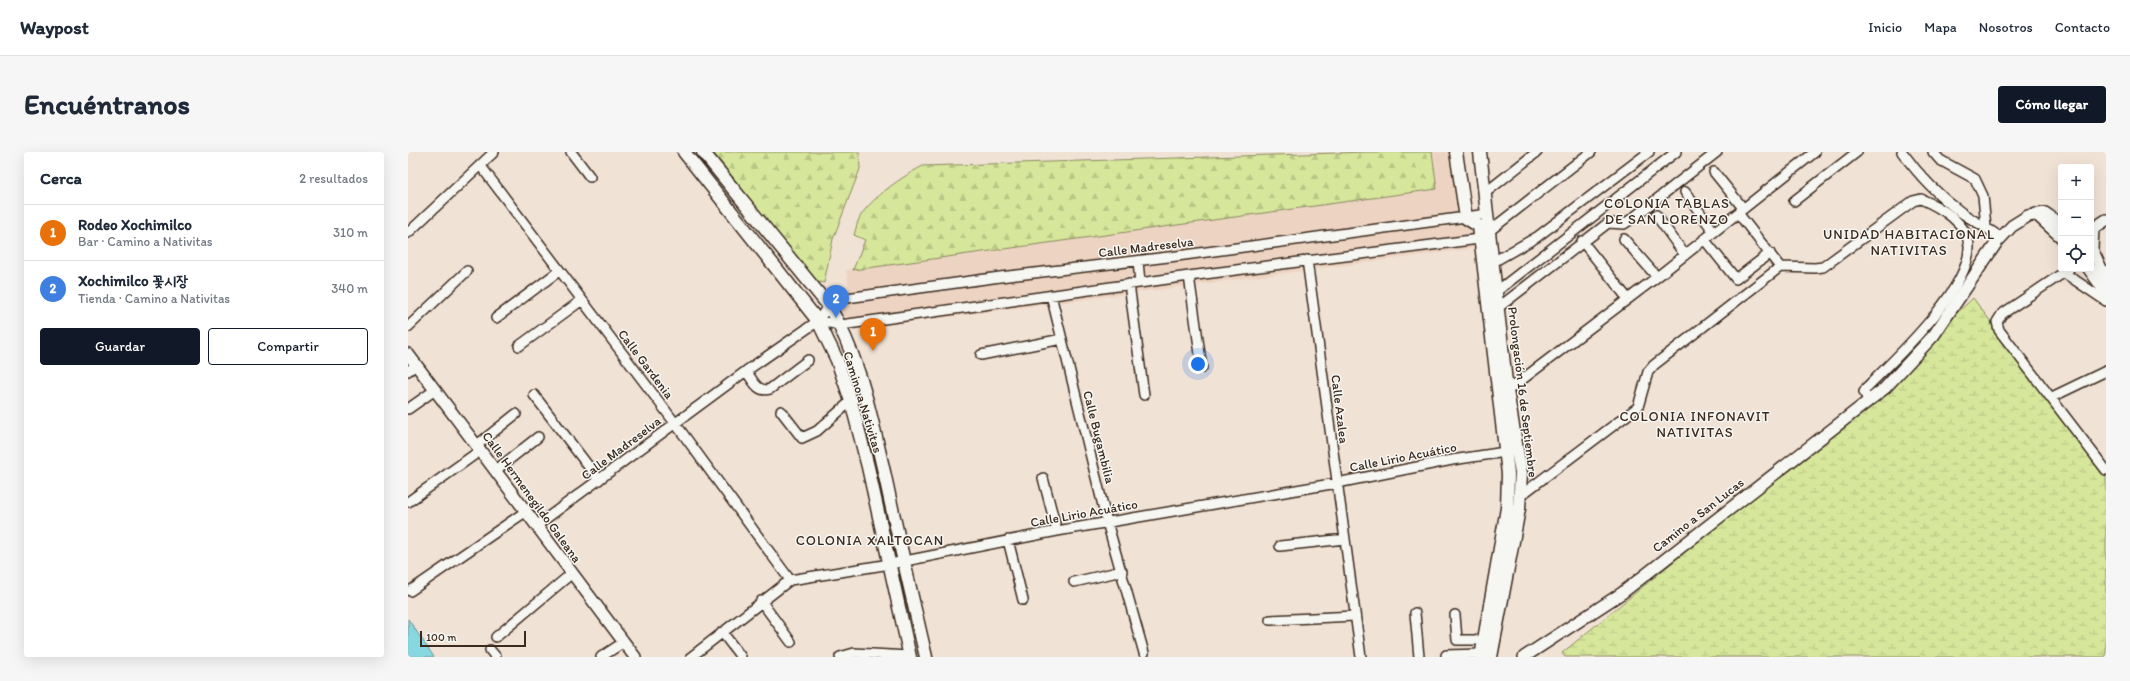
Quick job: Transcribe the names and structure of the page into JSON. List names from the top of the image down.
{
  "streets": {
    "main road": ["Prolongación 16 de Septiembre", "Camino a Nativitas"],
    "street": [
      "Calle Madreselva",
      "Calle Gardenia",
      "Calle Azalea",
      "Calle Bugambilia",
      "Calle Lirio Acuático",
      "Calle Hermenegildo Galeana",
      "Camino a San Lucas"
    ]
  },
  "crossings": [
    ["Calle Madreselva", "Calle Gardenia"],
    ["Calle Madreselva", "Prolongación 16 de Septiembre"],
    ["Calle Madreselva", "Camino a Nativitas"],
    ["Calle Madreselva", "Calle Hermenegildo Galeana"],
    ["Calle Gardenia", "Calle Lirio Acuático"],
    ["Prolongación 16 de Septiembre", "Calle Lirio Acuático"],
    ["Camino a Nativitas", "Calle Lirio Acuático"],
    ["Calle Azalea", "Calle Lirio Acuático"],
    ["Calle Bugambilia", "Calle Lirio Acuático"]
  ],
  "districts": [
    "COLONIA TABLAS DE SAN LORENZO",
    "UNIDAD HABITACIONAL NATIVITAS",
    "COLONIA INFONAVIT NATIVITAS",
    "COLONIA XALTOCAN"
  ],
  "scale_bar": "100 m",
  "page": {
    "header": "Waypost",
    "nav": [
      "Inicio",
      "Mapa",
      "Nosotros",
      "Contacto"
    ],
    "buttons": [
      "Cómo llegar",
      ["Guardar", "Compartir"]
    ],
    "title": "Encuéntranos",
    "heading": ["Cerca", "2 resultados"],
    "map_buttons": ["+", "−"],
    "list": [
      {
        "mark": "1",
        "name": "Rodeo Xochimilco",
        "note": "Bar · Camino a Nativitas",
        "value": "310 m"
      },
      {
        "mark": "2",
        "name": "Xochimilco 꽃시장",
        "note": "Tienda · Camino a Nativitas",
        "value": "340 m"
      }
    ],
    "pins": ["2", "1"],
    "scale": "100 m"
  }
}
